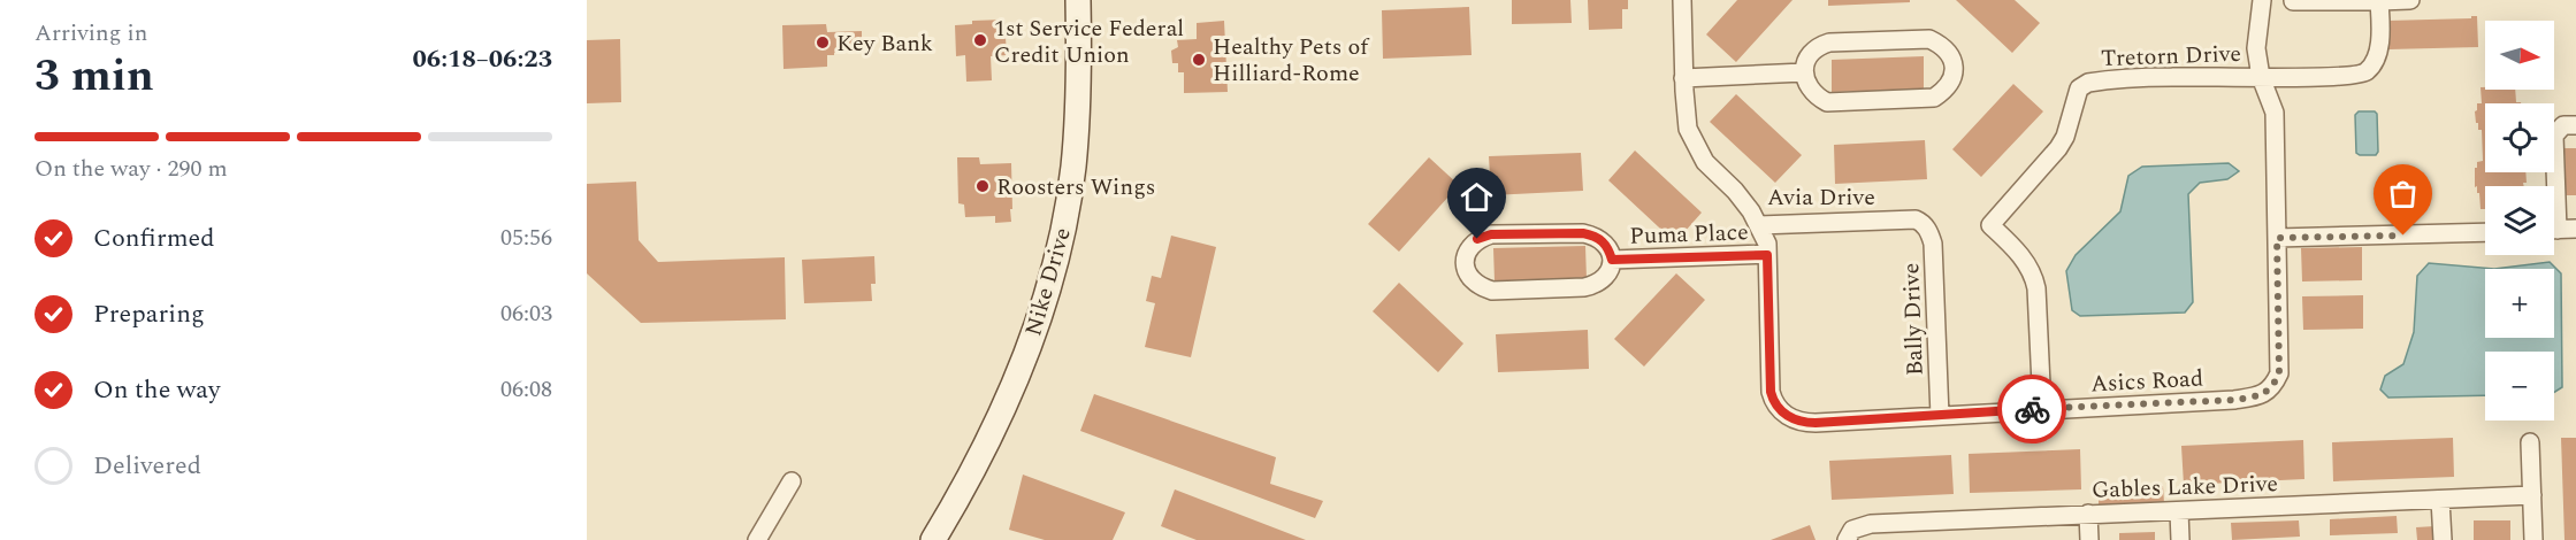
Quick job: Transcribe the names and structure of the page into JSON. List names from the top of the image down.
{
  "streets": {
    "street": [
      "Tretorn Drive",
      "Avia Drive",
      "Puma Place",
      "Nike Drive",
      "Bally Drive",
      "Asics Road",
      "Gables Lake Drive"
    ]
  },
  "crossings": [
    ["Tretorn Drive", "Asics Road"],
    ["Avia Drive", "Bally Drive"],
    ["Avia Drive", "Asics Road"],
    ["Puma Place", "Asics Road"],
    ["Bally Drive", "Asics Road"]
  ],
  "places": [
    "1st Service Federal Credit Union",
    "Key Bank",
    "Healthy Pets of Hilliard-Rome",
    "Roosters Wings"
  ],
  "north": "right",
  "page": {
    "heading": ["3 min", "Arriving in", "06:18–06:23"],
    "map_buttons": ["+", "−"],
    "bar": "On the way · 290 m",
    "list": [
      ["Confirmed", "05:56"],
      ["Preparing", "06:03"],
      ["On the way", "06:08"],
      "Delivered"
    ]
  }
}
